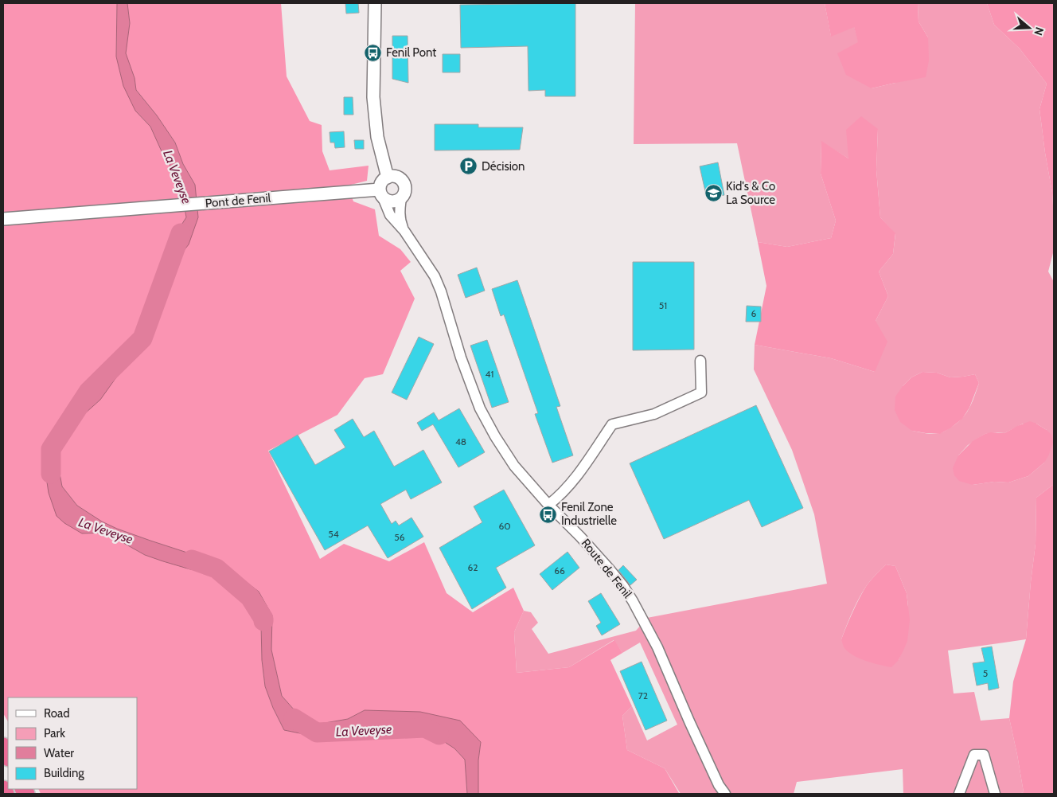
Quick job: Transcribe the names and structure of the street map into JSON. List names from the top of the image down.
{
  "streets": {
    "street": ["Pont de Fenil", "Route de Fenil"]
  },
  "crossings": [
    ["Pont de Fenil", "Route de Fenil"]
  ],
  "water": ["La Veveyse"],
  "places": {
    "bus stop": ["Fenil Pont", "Fenil Zone Industrielle"],
    "parking": ["Décision"],
    "school or university": ["Kid's & Co La Source"]
  },
  "house_numbers": [
    "51",
    "6",
    "41",
    "48",
    "60",
    "54",
    "56",
    "62",
    "66",
    "5",
    "72"
  ],
  "legend": [
    "Road",
    "Park",
    "Water",
    "Building"
  ],
  "north": "right"
}
